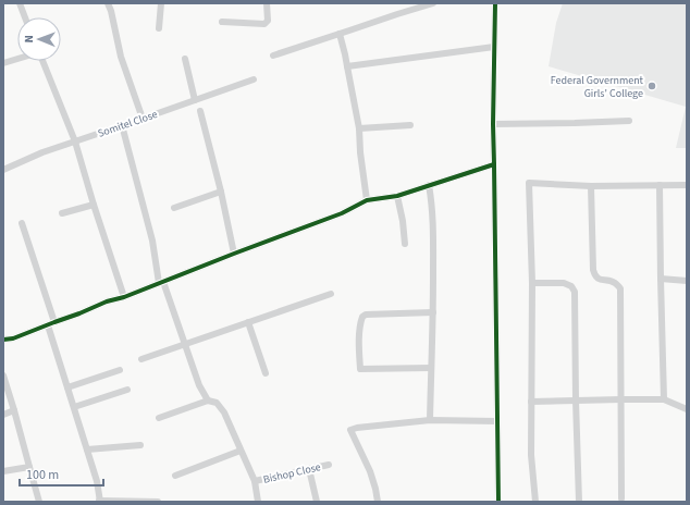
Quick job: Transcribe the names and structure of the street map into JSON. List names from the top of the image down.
{
  "streets": {
    "street": ["Somitel Close", "Bishop Close"]
  },
  "places": ["Federal Government Girls' College"],
  "scale_bar": "100 m",
  "north": "left"
}
